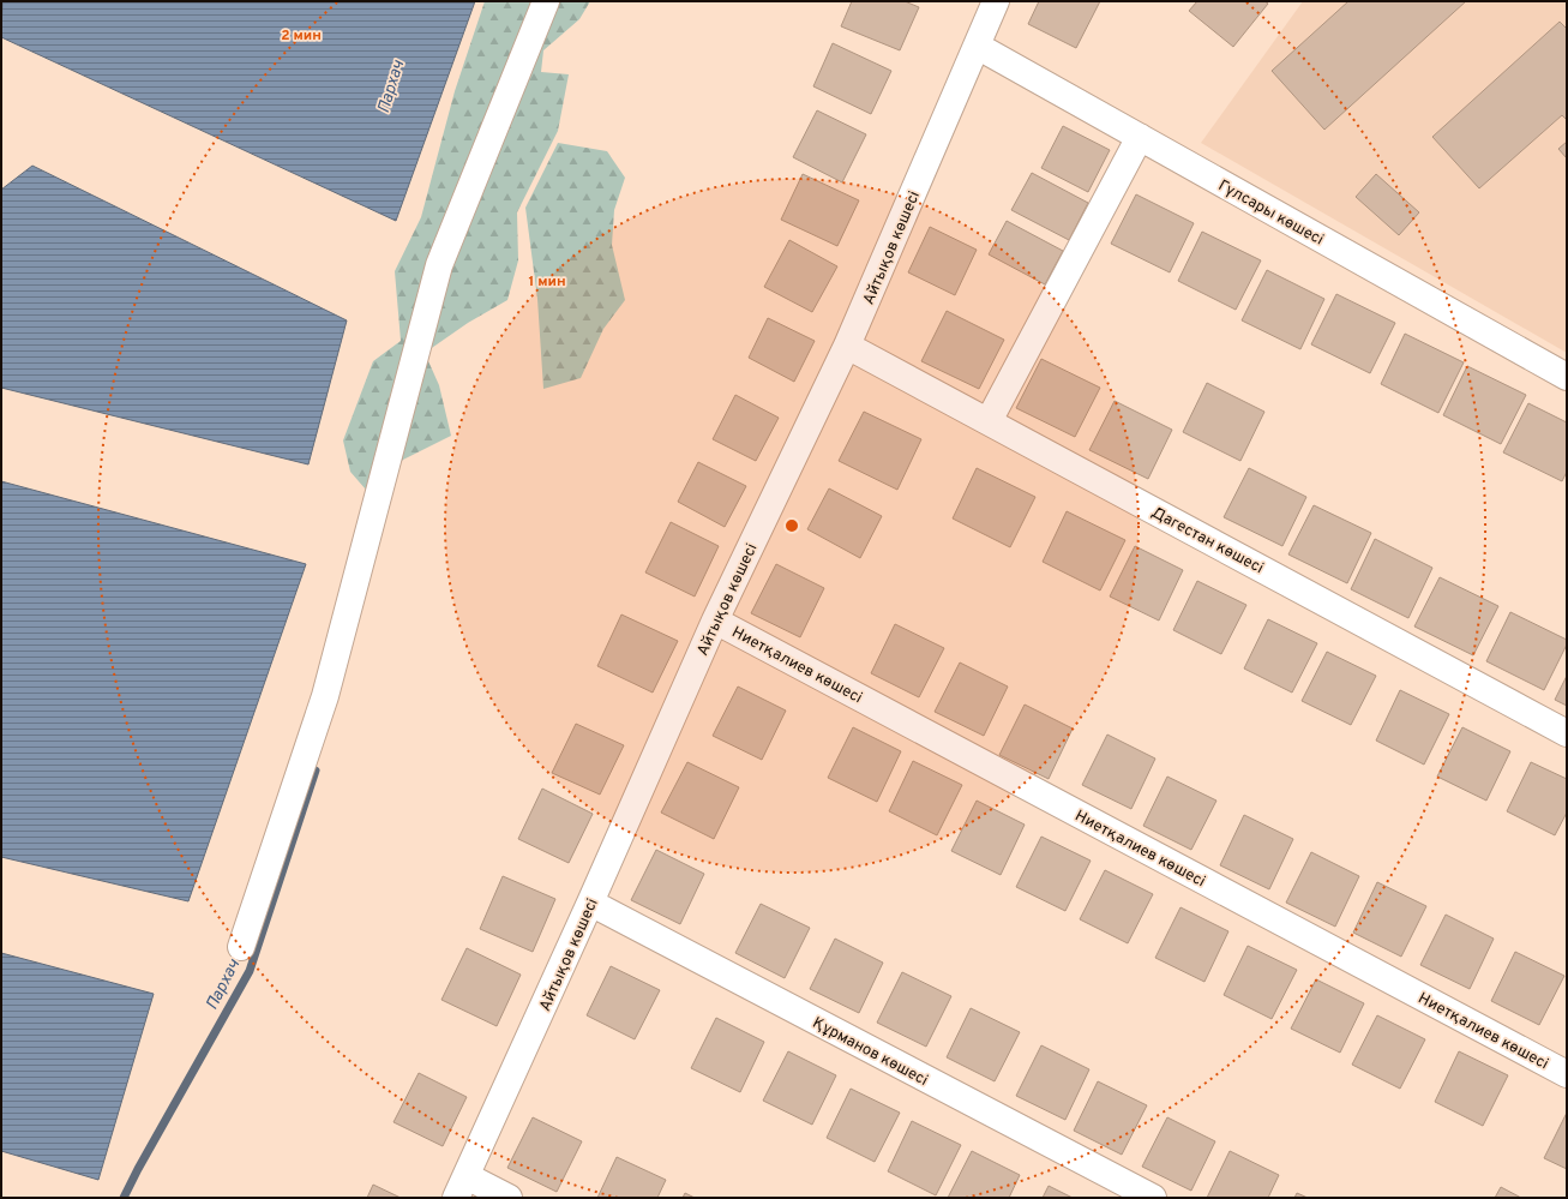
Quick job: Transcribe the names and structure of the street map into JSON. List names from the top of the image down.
{
  "streets": {
    "street": [
      "Гүлсары көшесі",
      "Айтықов көшесі",
      "Дагестан көшесі",
      "Ниетқалиев көшесі",
      "Құрманов көшесі"
    ]
  },
  "crossings": [
    ["Гүлсары көшесі", "Айтықов көшесі"],
    ["Айтықов көшесі", "Дагестан көшесі"],
    ["Айтықов көшесі", "Ниетқалиев көшесі"],
    ["Айтықов көшесі", "Құрманов көшесі"]
  ],
  "water": ["Пархач"],
  "rings": ["2 мин", "1 мин"]
}
